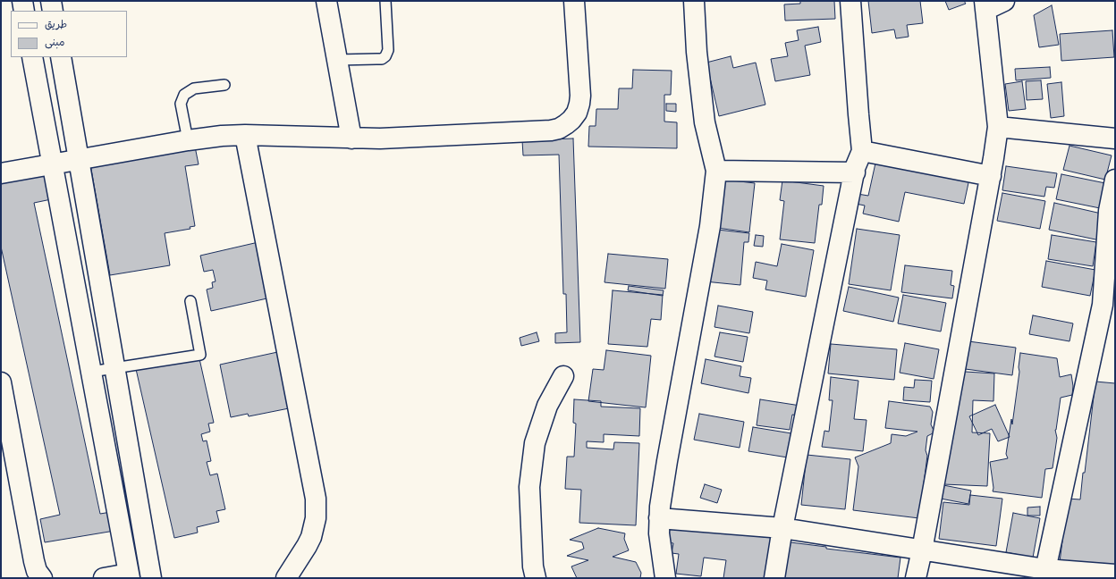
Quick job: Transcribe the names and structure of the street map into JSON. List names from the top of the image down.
{
  "legend": ["طريق", "مبنى"]
}
